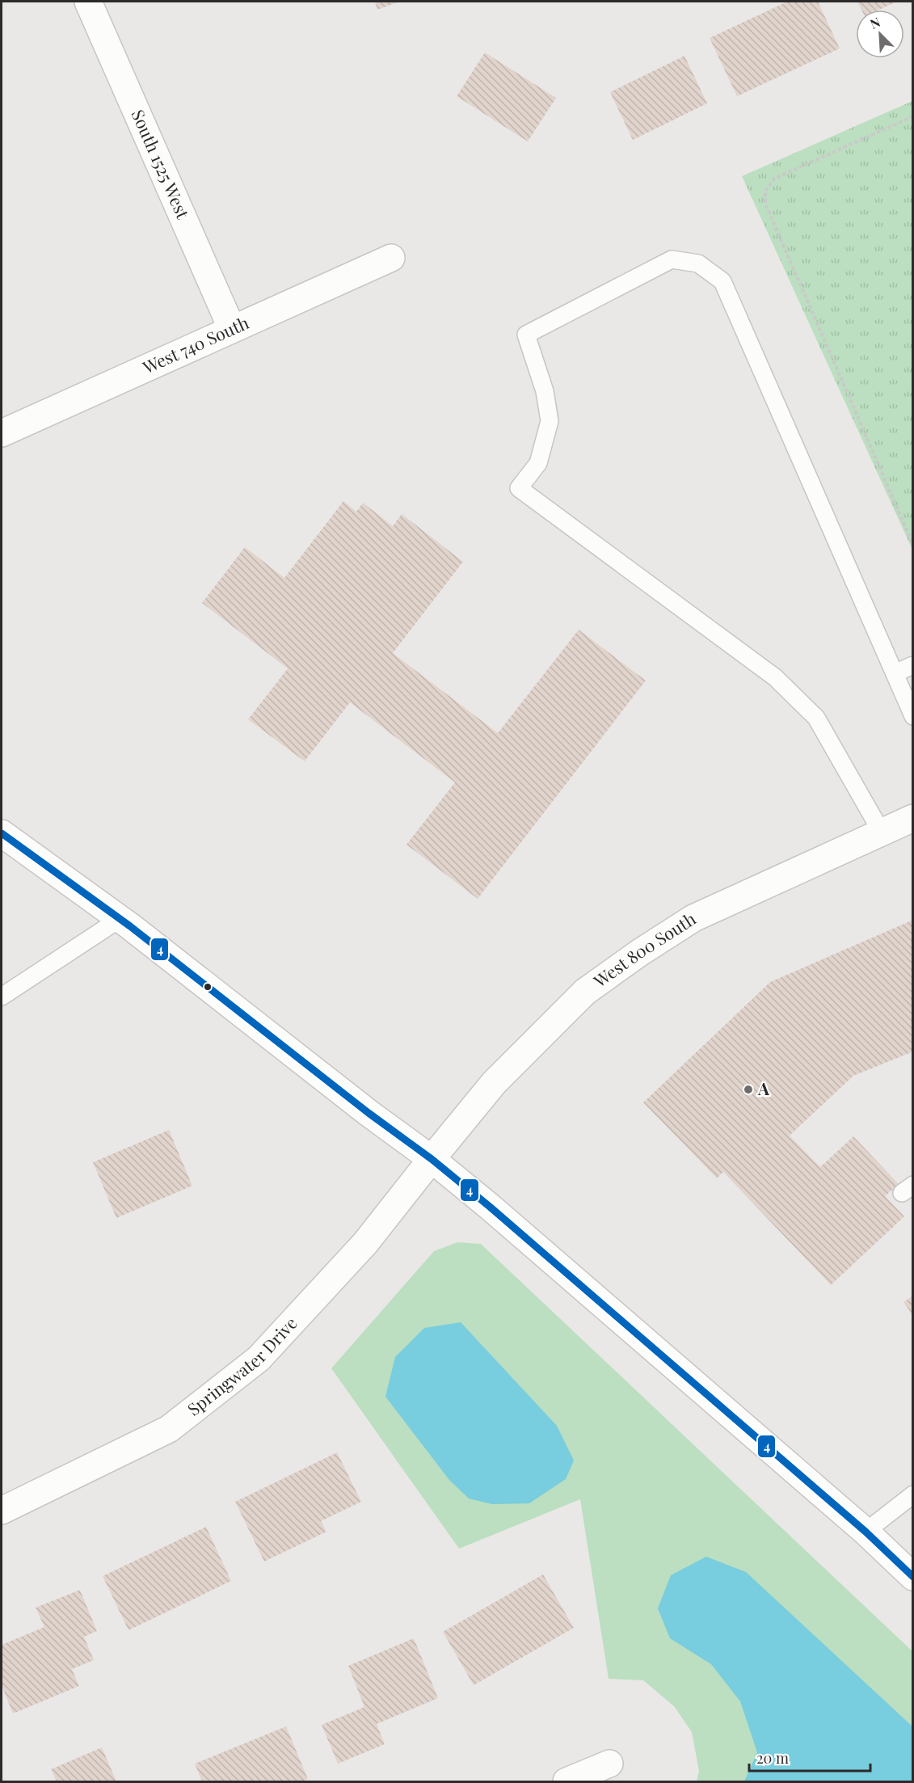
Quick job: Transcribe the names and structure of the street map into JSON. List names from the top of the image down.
{
  "streets": {
    "street": [
      "South 1525 West",
      "West 740 South",
      "West 800 South",
      "Springwater Drive"
    ]
  },
  "crossings": [
    ["South 1525 West", "West 740 South"],
    ["West 800 South", "Springwater Drive"]
  ],
  "places": ["A"],
  "lines": ["transit line 4"],
  "scale_bar": "20 m",
  "north": "top left"
}
